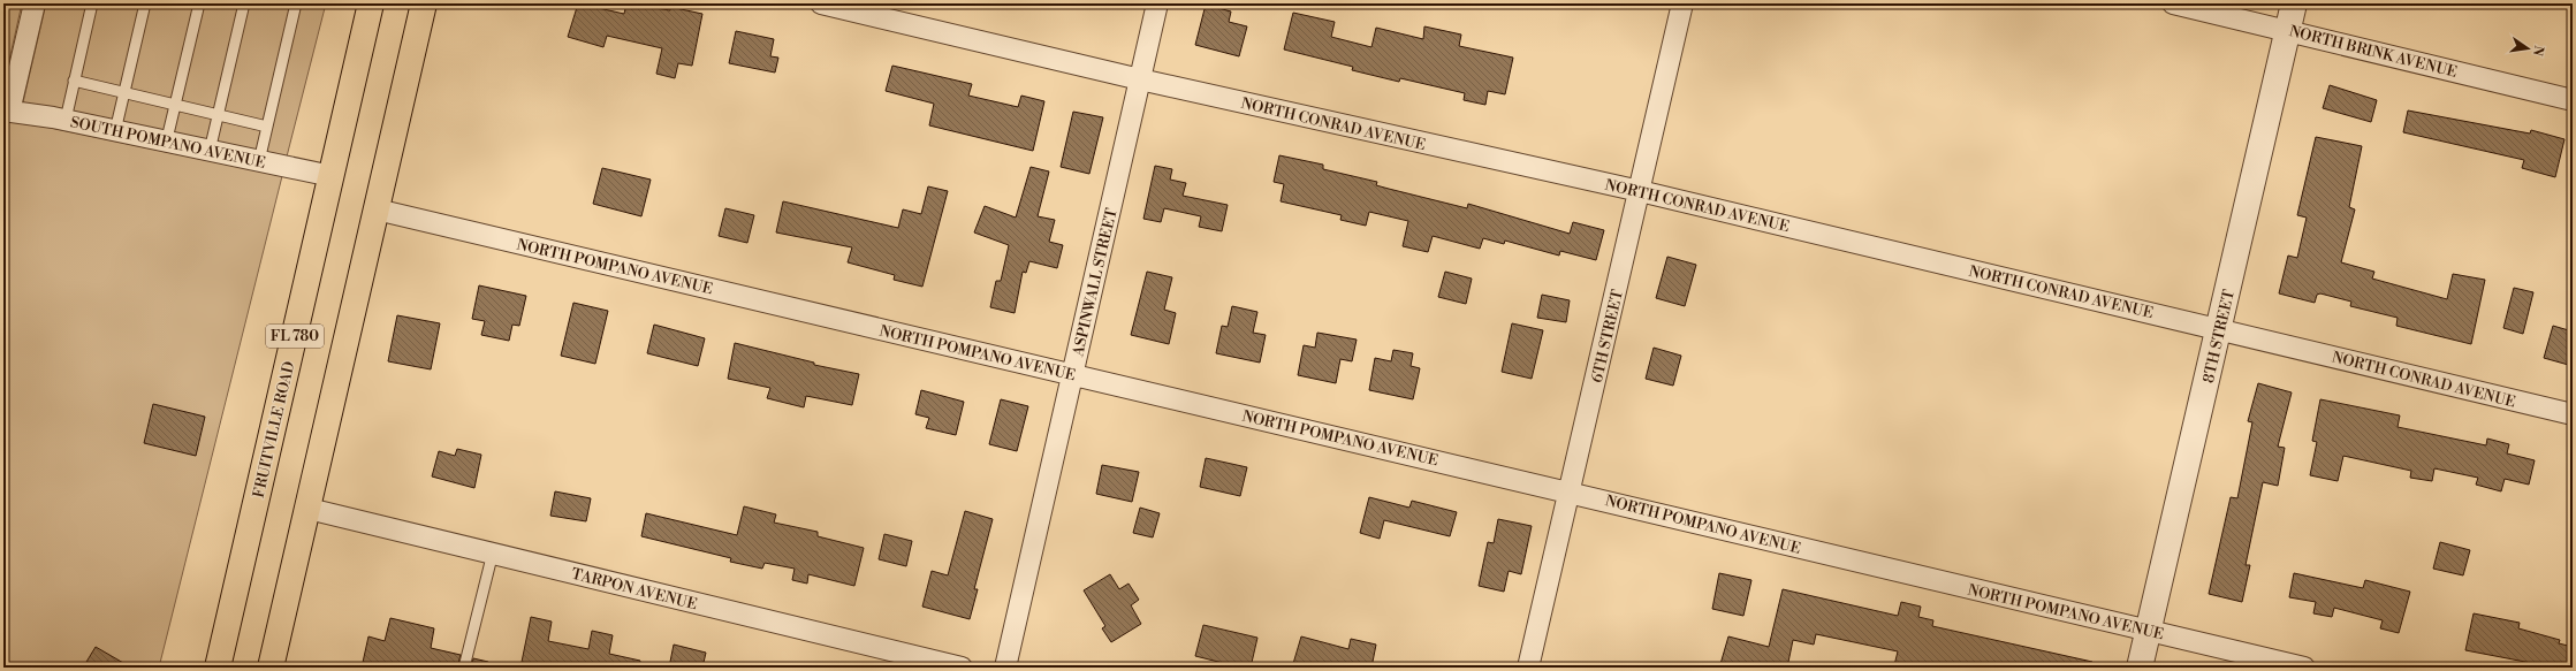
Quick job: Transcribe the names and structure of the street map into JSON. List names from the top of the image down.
{
  "streets": {
    "main road": ["FL 780", "FRUITVILLE ROAD"],
    "street": [
      "NORTH BRINK AVENUE",
      "NORTH CONRAD AVENUE",
      "SOUTH POMPANO AVENUE",
      "NORTH POMPANO AVENUE",
      "ASPINWALL STREET",
      "6TH STREET",
      "8TH STREET",
      "TARPON AVENUE"
    ]
  },
  "crossings": [
    ["NORTH BRINK AVENUE", "8TH STREET"],
    ["NORTH CONRAD AVENUE", "ASPINWALL STREET"],
    ["NORTH CONRAD AVENUE", "6TH STREET"],
    ["NORTH CONRAD AVENUE", "8TH STREET"],
    ["SOUTH POMPANO AVENUE", "FRUITVILLE ROAD"],
    ["NORTH POMPANO AVENUE", "ASPINWALL STREET"],
    ["NORTH POMPANO AVENUE", "FL 780"],
    ["NORTH POMPANO AVENUE", "6TH STREET"],
    ["NORTH POMPANO AVENUE", "8TH STREET"],
    ["FL 780", "TARPON AVENUE"]
  ],
  "north": "right"
}
